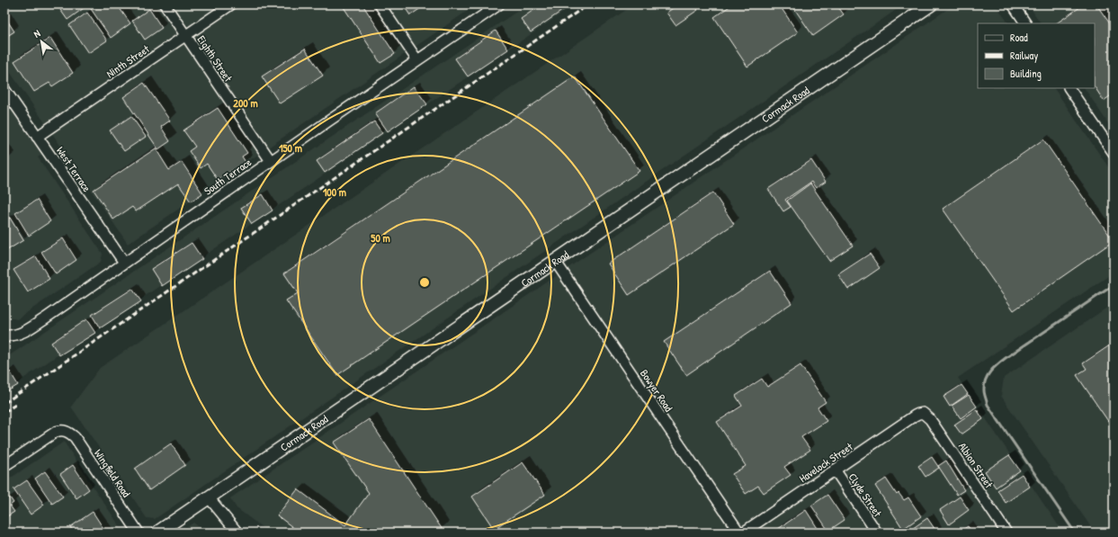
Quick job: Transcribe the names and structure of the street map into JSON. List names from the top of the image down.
{
  "streets": {
    "street": [
      "Eighth Street",
      "Ninth Street",
      "Cormack Road",
      "West Terrace",
      "South Terrace",
      "Bowyer Road",
      "Havelock Street",
      "Albion Street",
      "Wingfield Road",
      "Clyde Street"
    ]
  },
  "crossings": [
    ["Eighth Street", "Ninth Street"],
    ["Eighth Street", "South Terrace"],
    ["Ninth Street", "West Terrace"],
    ["Cormack Road", "Bowyer Road"],
    ["West Terrace", "South Terrace"],
    ["Havelock Street", "Albion Street"],
    ["Havelock Street", "Clyde Street"]
  ],
  "legend": ["Road", "Railway", "Building"],
  "north": "top left",
  "rings": [
    "200 m",
    "150 m",
    "100 m",
    "50 m"
  ]
}
